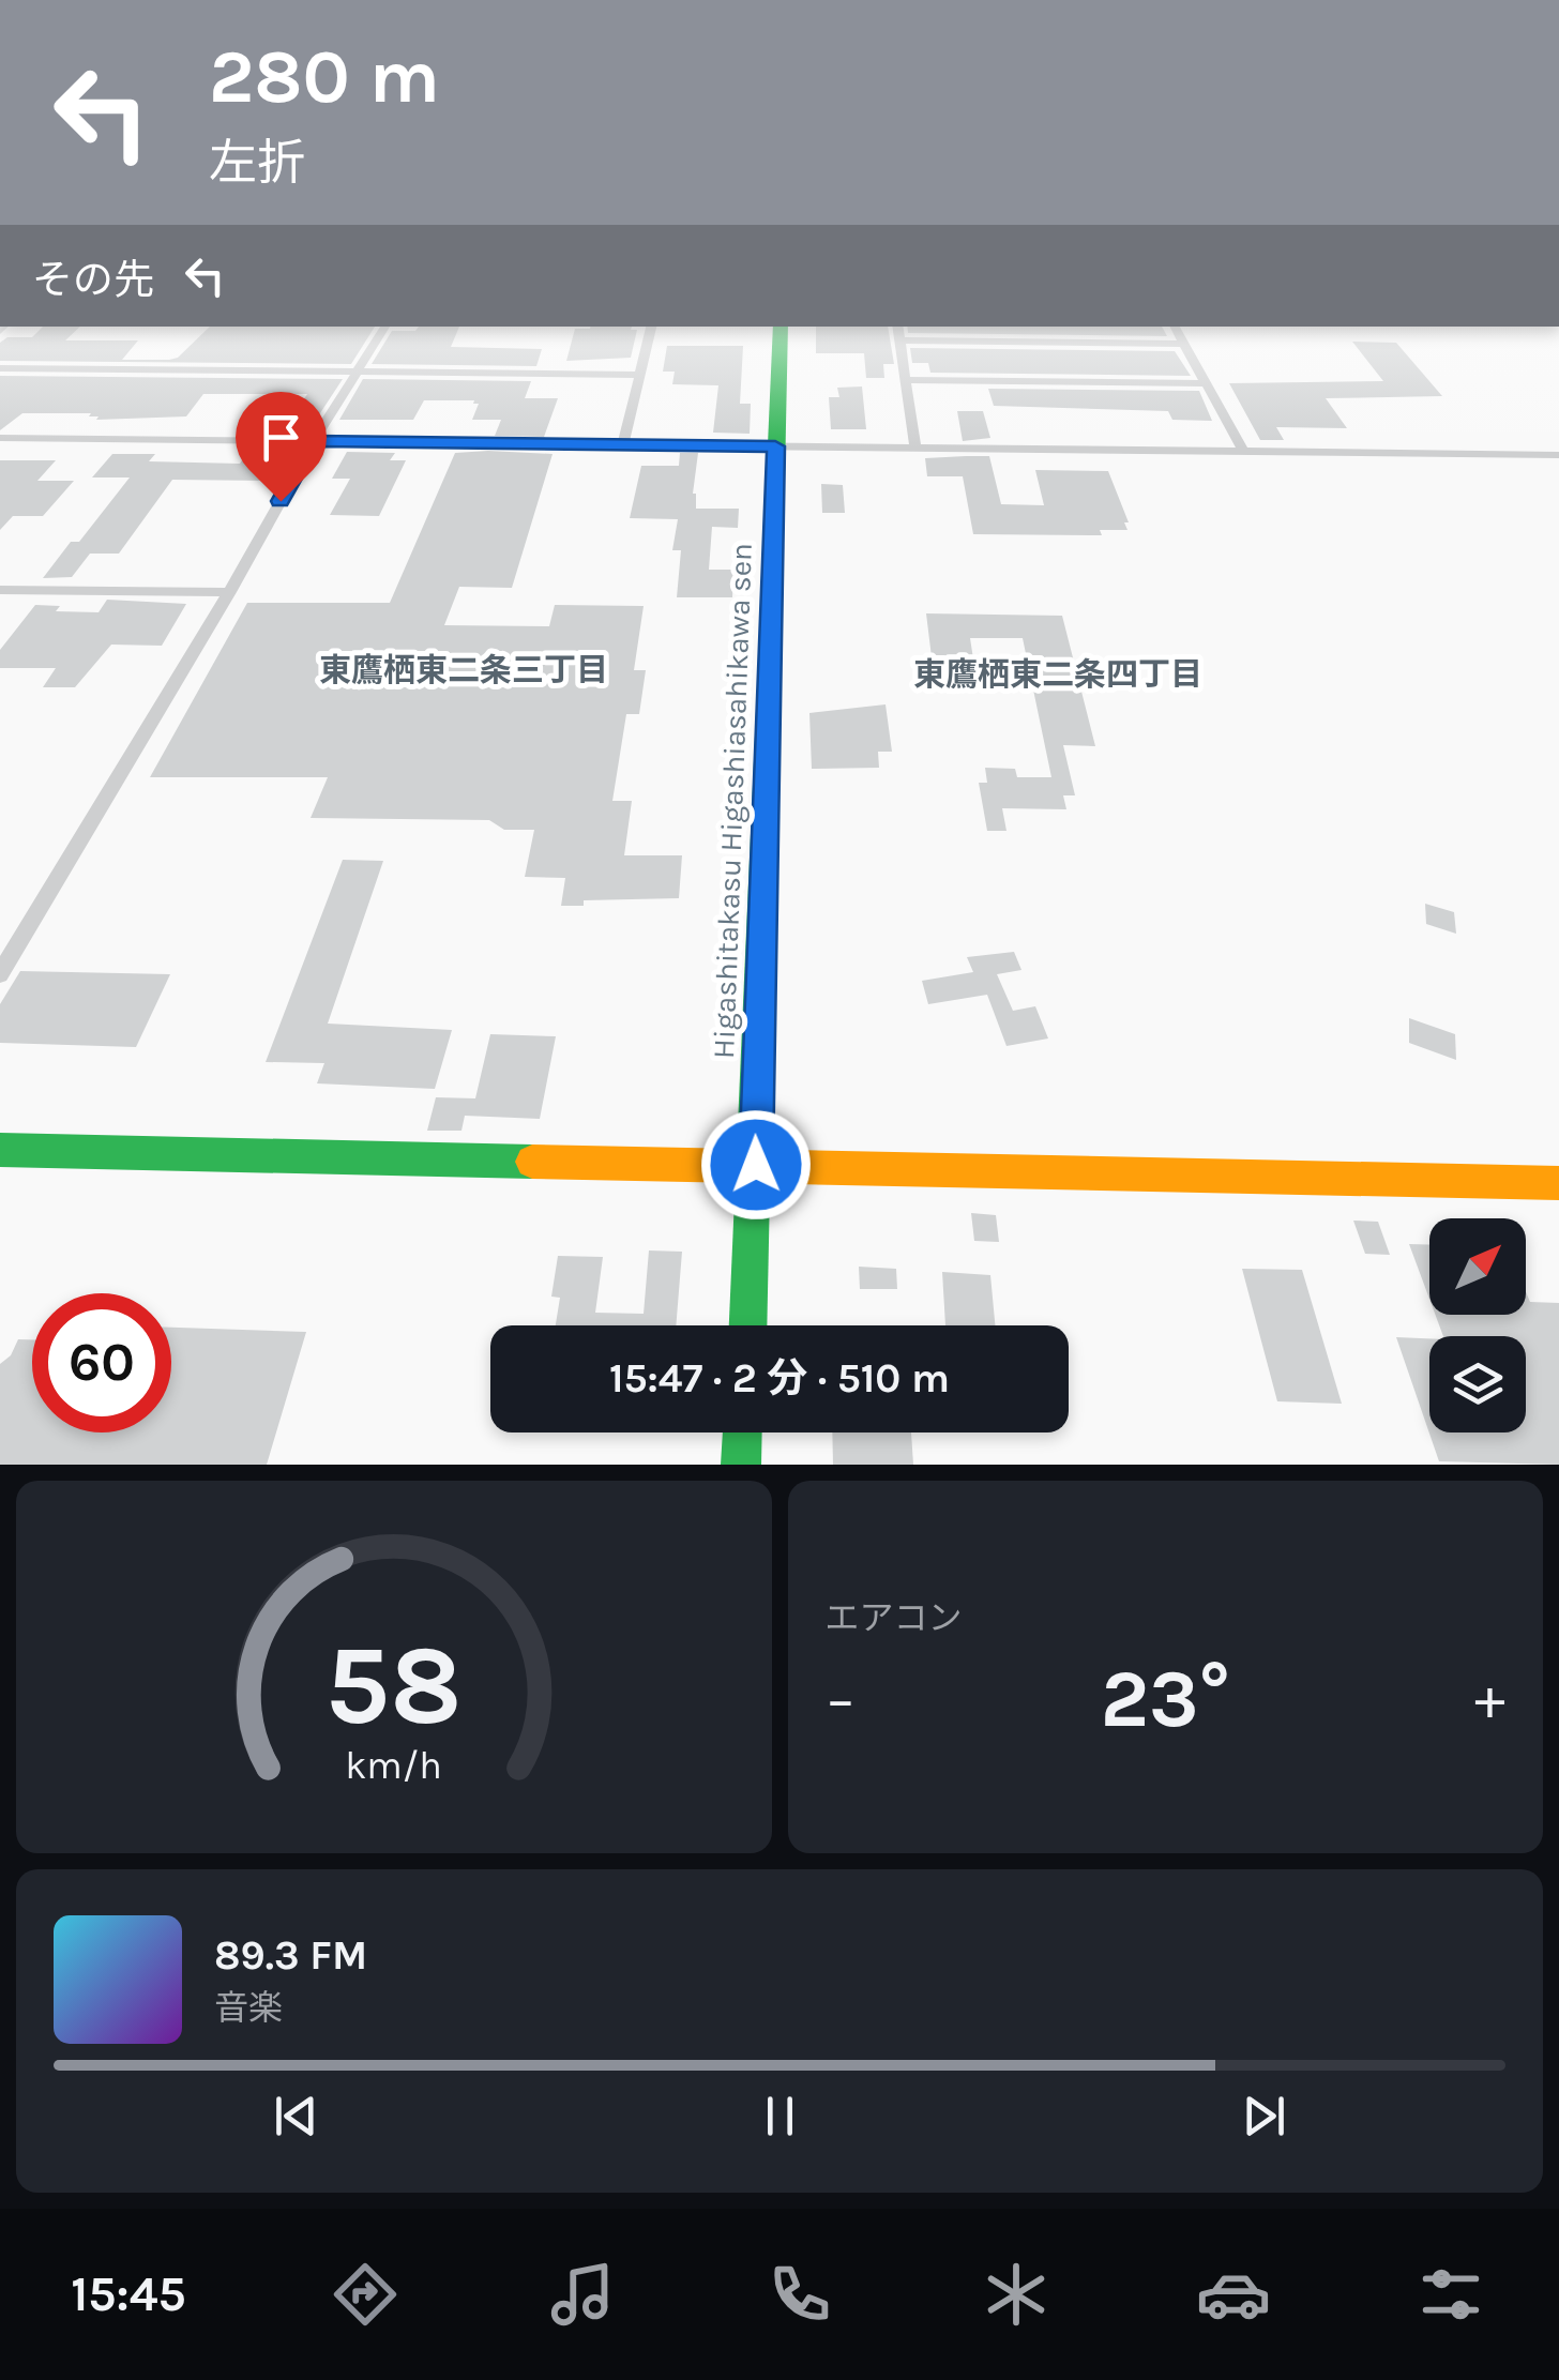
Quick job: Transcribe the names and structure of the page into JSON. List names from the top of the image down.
{
  "streets": {
    "main road": ["Higashitakasu Higashiasahikawa sen"]
  },
  "districts": ["東鷹栖東二条三丁目", "東鷹栖東二条四丁目"],
  "north": "top right",
  "page": {
    "turn": ["280 m", "左折"],
    "then": "その先",
    "limit": "60",
    "trip": "15:47 · 2 分 · 510 m",
    "tile": "エアコン",
    "heat": ["−", "23°", "+"],
    "song": ["89.3 FM", "音楽"],
    "tabs": "15:45",
    "gauge": ["58", "km/h"]
  }
}
